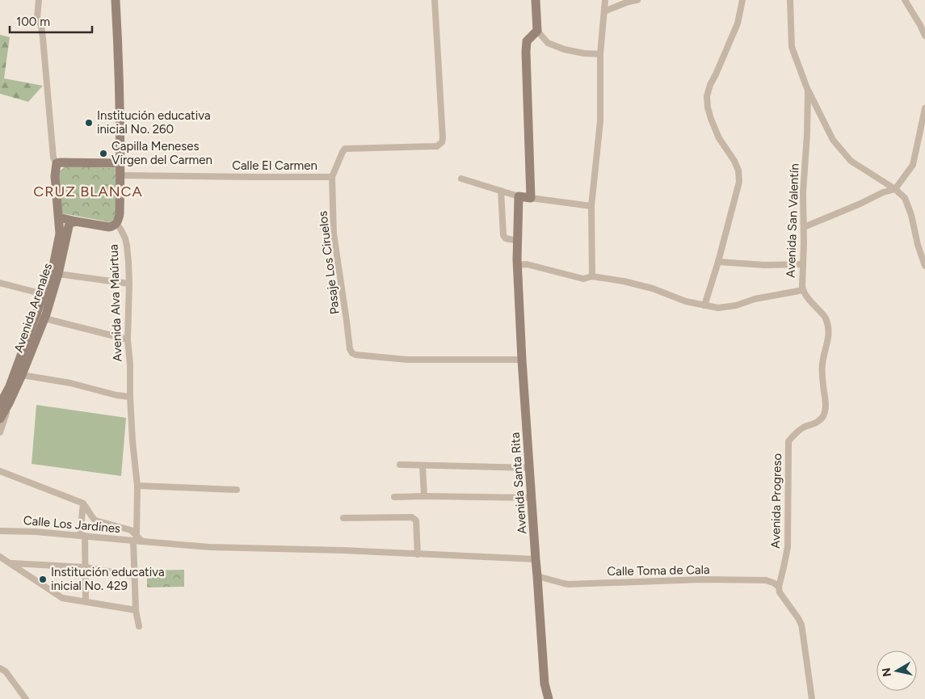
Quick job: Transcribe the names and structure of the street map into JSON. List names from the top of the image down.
{
  "streets": {
    "street": [
      "Calle El Carmen",
      "Avenida San Valentín",
      "Pasaje Los Ciruelos",
      "Avenida Alva Maúrtua",
      "Avenida Arenales",
      "Avenida Santa Rita",
      "Avenida Progreso",
      "Calle Los Jardines",
      "Calle Toma de Cala"
    ]
  },
  "crossings": [
    ["Calle El Carmen", "Pasaje Los Ciruelos"],
    ["Avenida San Valentín", "Avenida Progreso"],
    ["Pasaje Los Ciruelos", "Avenida Santa Rita"],
    ["Avenida Alva Maúrtua", "Calle Los Jardines"],
    ["Avenida Santa Rita", "Calle Los Jardines"],
    ["Avenida Santa Rita", "Calle Toma de Cala"],
    ["Avenida Progreso", "Calle Toma de Cala"]
  ],
  "districts": ["CRUZ BLANCA"],
  "places": ["Institución educativa inicial No. 260", "Capilla Meneses Virgen del Carmen", "Institución educativa inicial No. 429"],
  "scale_bar": "100 m",
  "north": "left"
}
